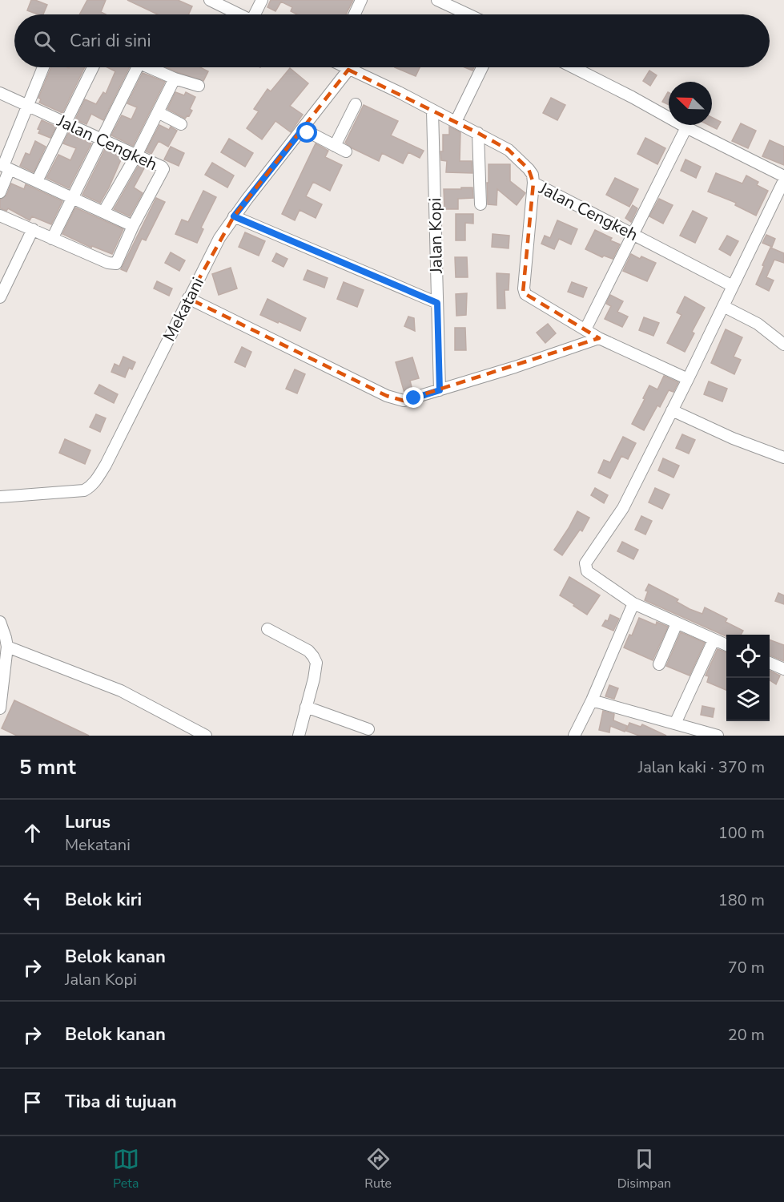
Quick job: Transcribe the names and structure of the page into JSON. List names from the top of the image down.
{
  "streets": {
    "street": ["Jalan Cengkeh", "Jalan Kopi", "Mekatani"]
  },
  "crossings": [
    ["Jalan Cengkeh", "Jalan Kopi"],
    ["Jalan Cengkeh", "Mekatani"]
  ],
  "north": "top left",
  "page": {
    "search": "Cari di sini",
    "heading": ["5 mnt", "Jalan kaki · 370 m"],
    "list": [
      ["Lurus", "Mekatani", "100 m"],
      ["Belok kiri", "180 m"],
      ["Belok kanan", "Jalan Kopi", "70 m"],
      ["Belok kanan", "20 m"],
      "Tiba di tujuan"
    ],
    "nav": ["Peta", "Rute", "Disimpan"]
  }
}
